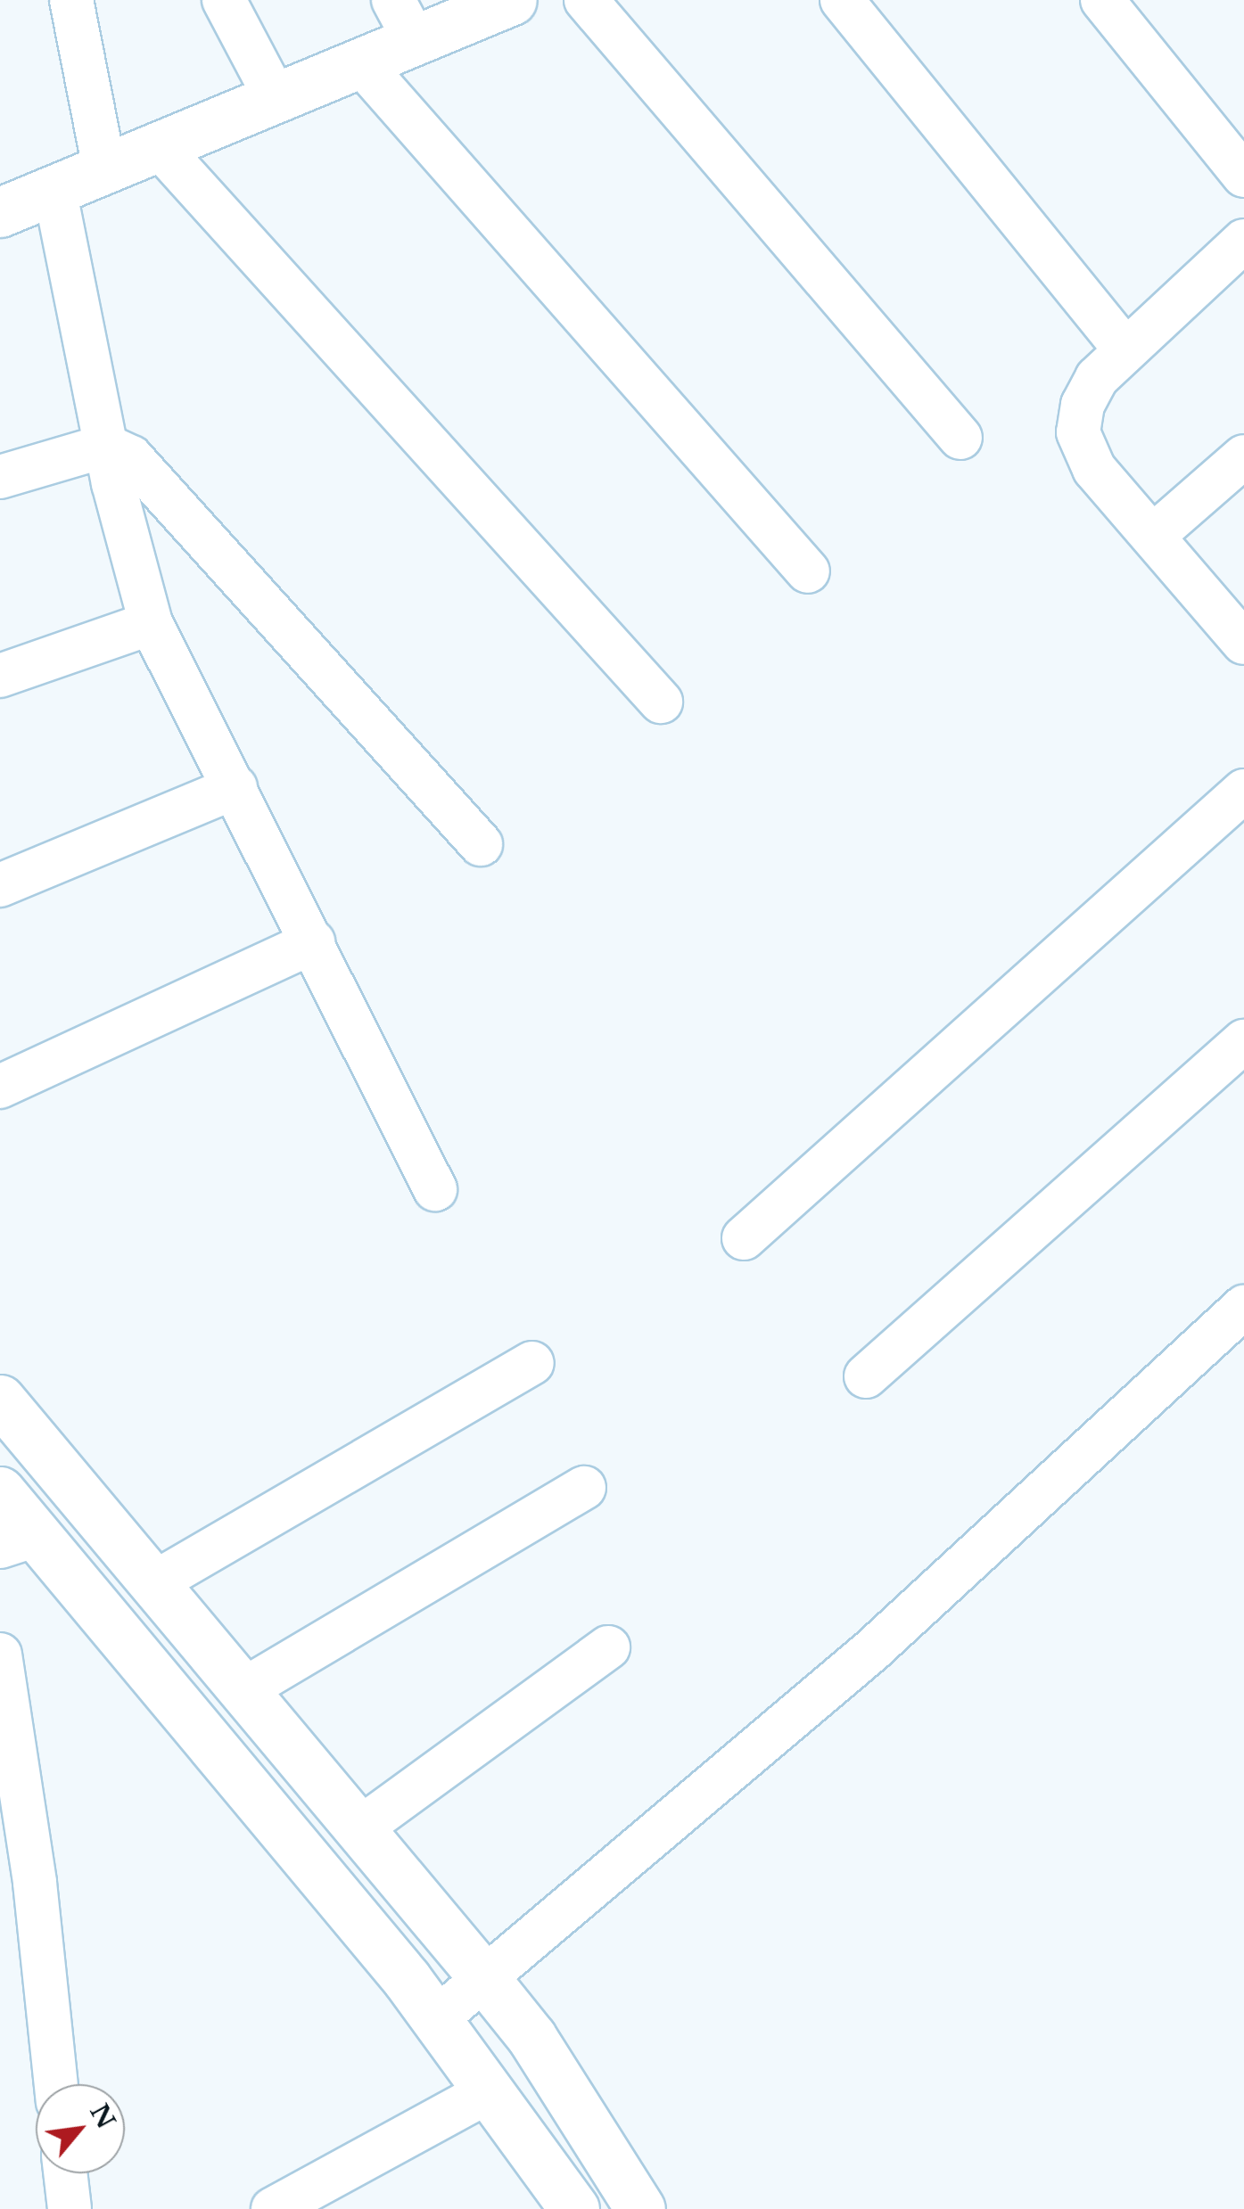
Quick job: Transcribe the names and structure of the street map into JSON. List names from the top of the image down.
{
  "north": "top right"
}
